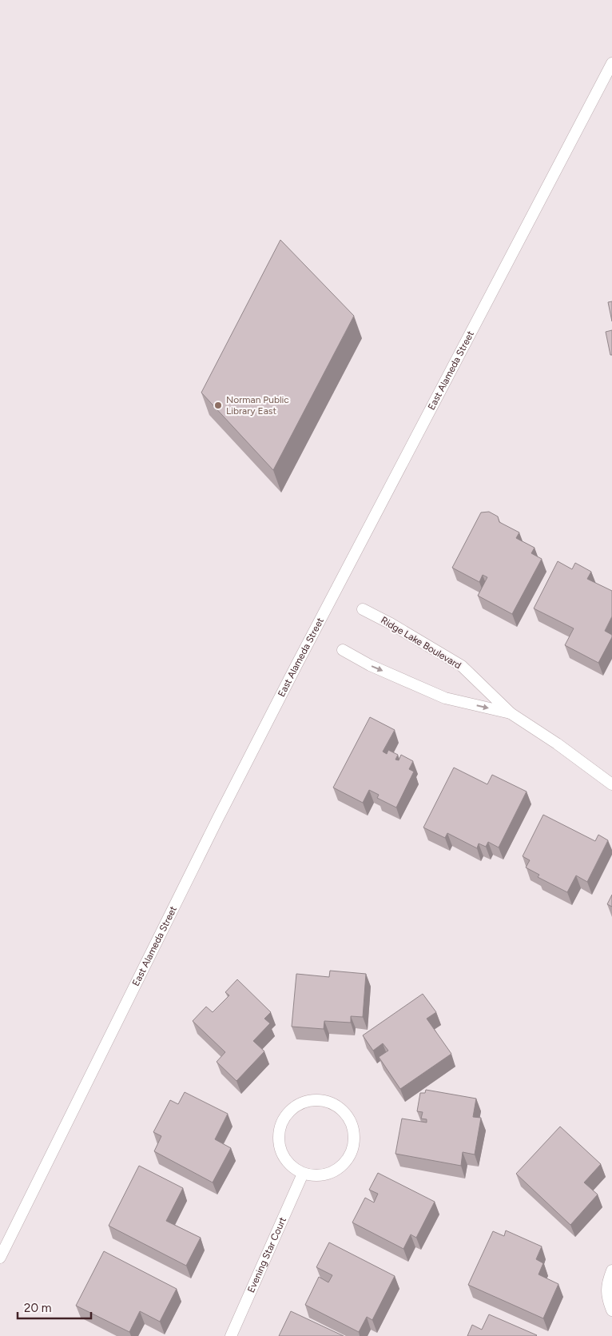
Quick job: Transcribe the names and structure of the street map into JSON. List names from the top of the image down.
{
  "streets": {
    "street": ["East Alameda Street", "Ridge Lake Boulevard", "Evening Star Court"]
  },
  "places": ["Norman Public Library East"],
  "scale_bar": "20 m"
}
